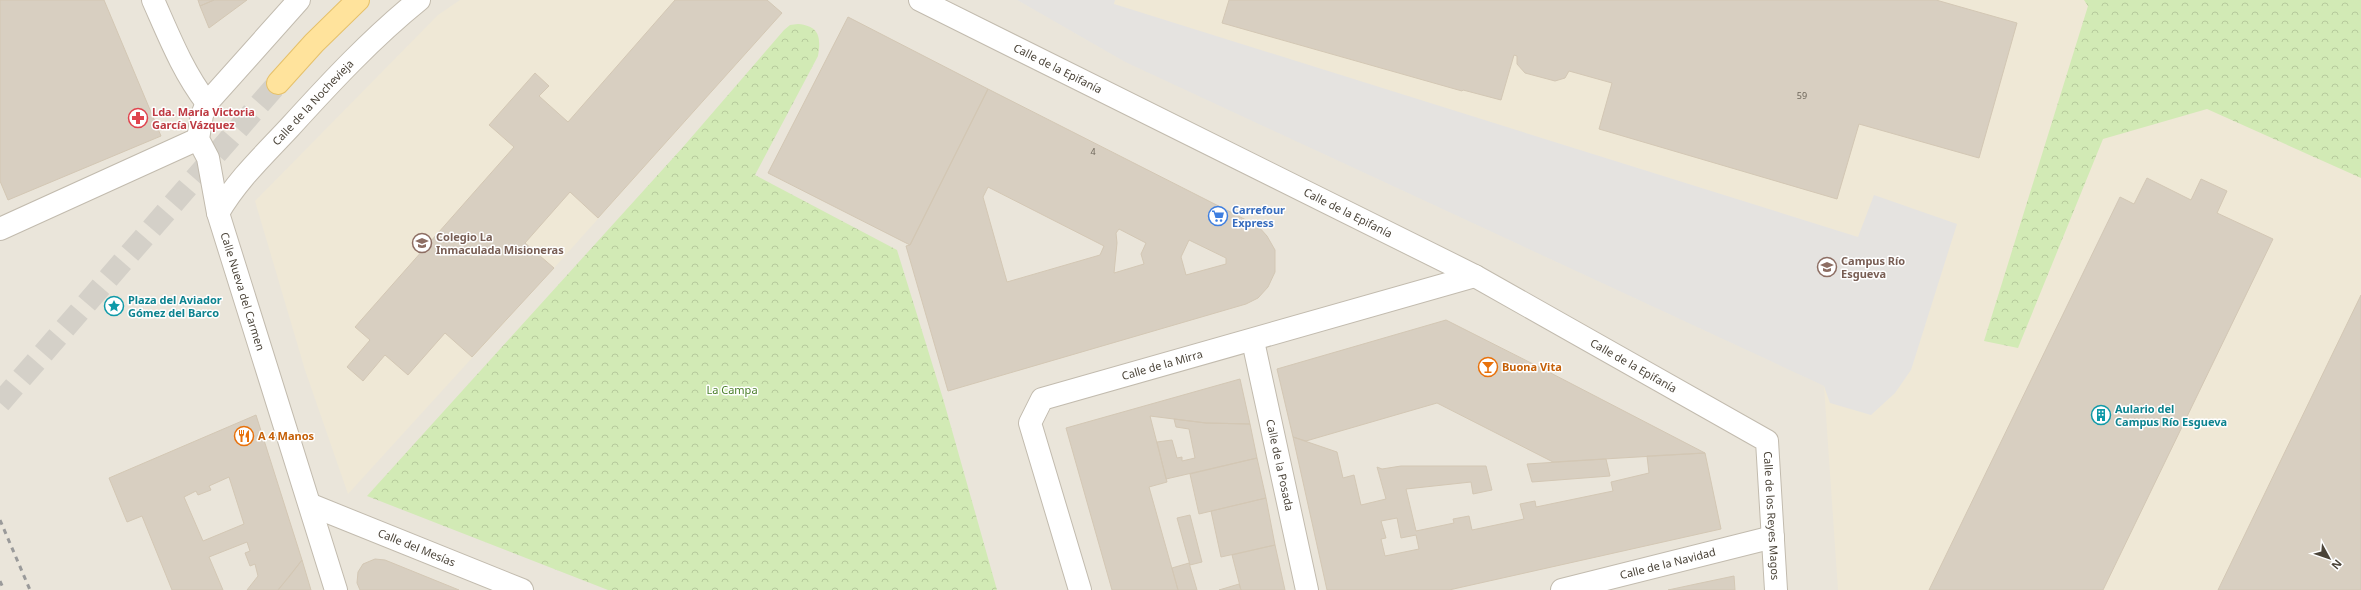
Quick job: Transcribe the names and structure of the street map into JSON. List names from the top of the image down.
{
  "streets": {
    "street": [
      "Calle de la Epifanía",
      "Calle de la Nochevieja",
      "Calle Nueva del Carmen",
      "Calle de la Mirra",
      "Calle de la Posada",
      "Calle de los Reyes Magos",
      "Calle del Mesías",
      "Calle de la Navidad"
    ]
  },
  "crossings": [
    ["Calle de la Epifanía", "Calle de la Mirra"],
    ["Calle de la Epifanía", "Calle de los Reyes Magos"],
    ["Calle de la Nochevieja", "Calle Nueva del Carmen"],
    ["Calle Nueva del Carmen", "Calle del Mesías"],
    ["Calle de la Mirra", "Calle de la Posada"],
    ["Calle de los Reyes Magos", "Calle de la Navidad"]
  ],
  "parks": ["La Campa"],
  "places": {
    "pharmacy": ["Lda. María Victoria García Vázquez"],
    "supermarket": ["Carrefour Express"],
    "school or university": ["Colegio La Inmaculada Misioneras", "Campus Río Esgueva"],
    "place": ["Plaza del Aviador Gómez del Barco"],
    "bar": ["Buona Vita"],
    "building": ["Aulario del Campus Río Esgueva"],
    "restaurant": ["A 4 Manos"]
  },
  "house_numbers": ["59", "4"],
  "north": "bottom right"
}
